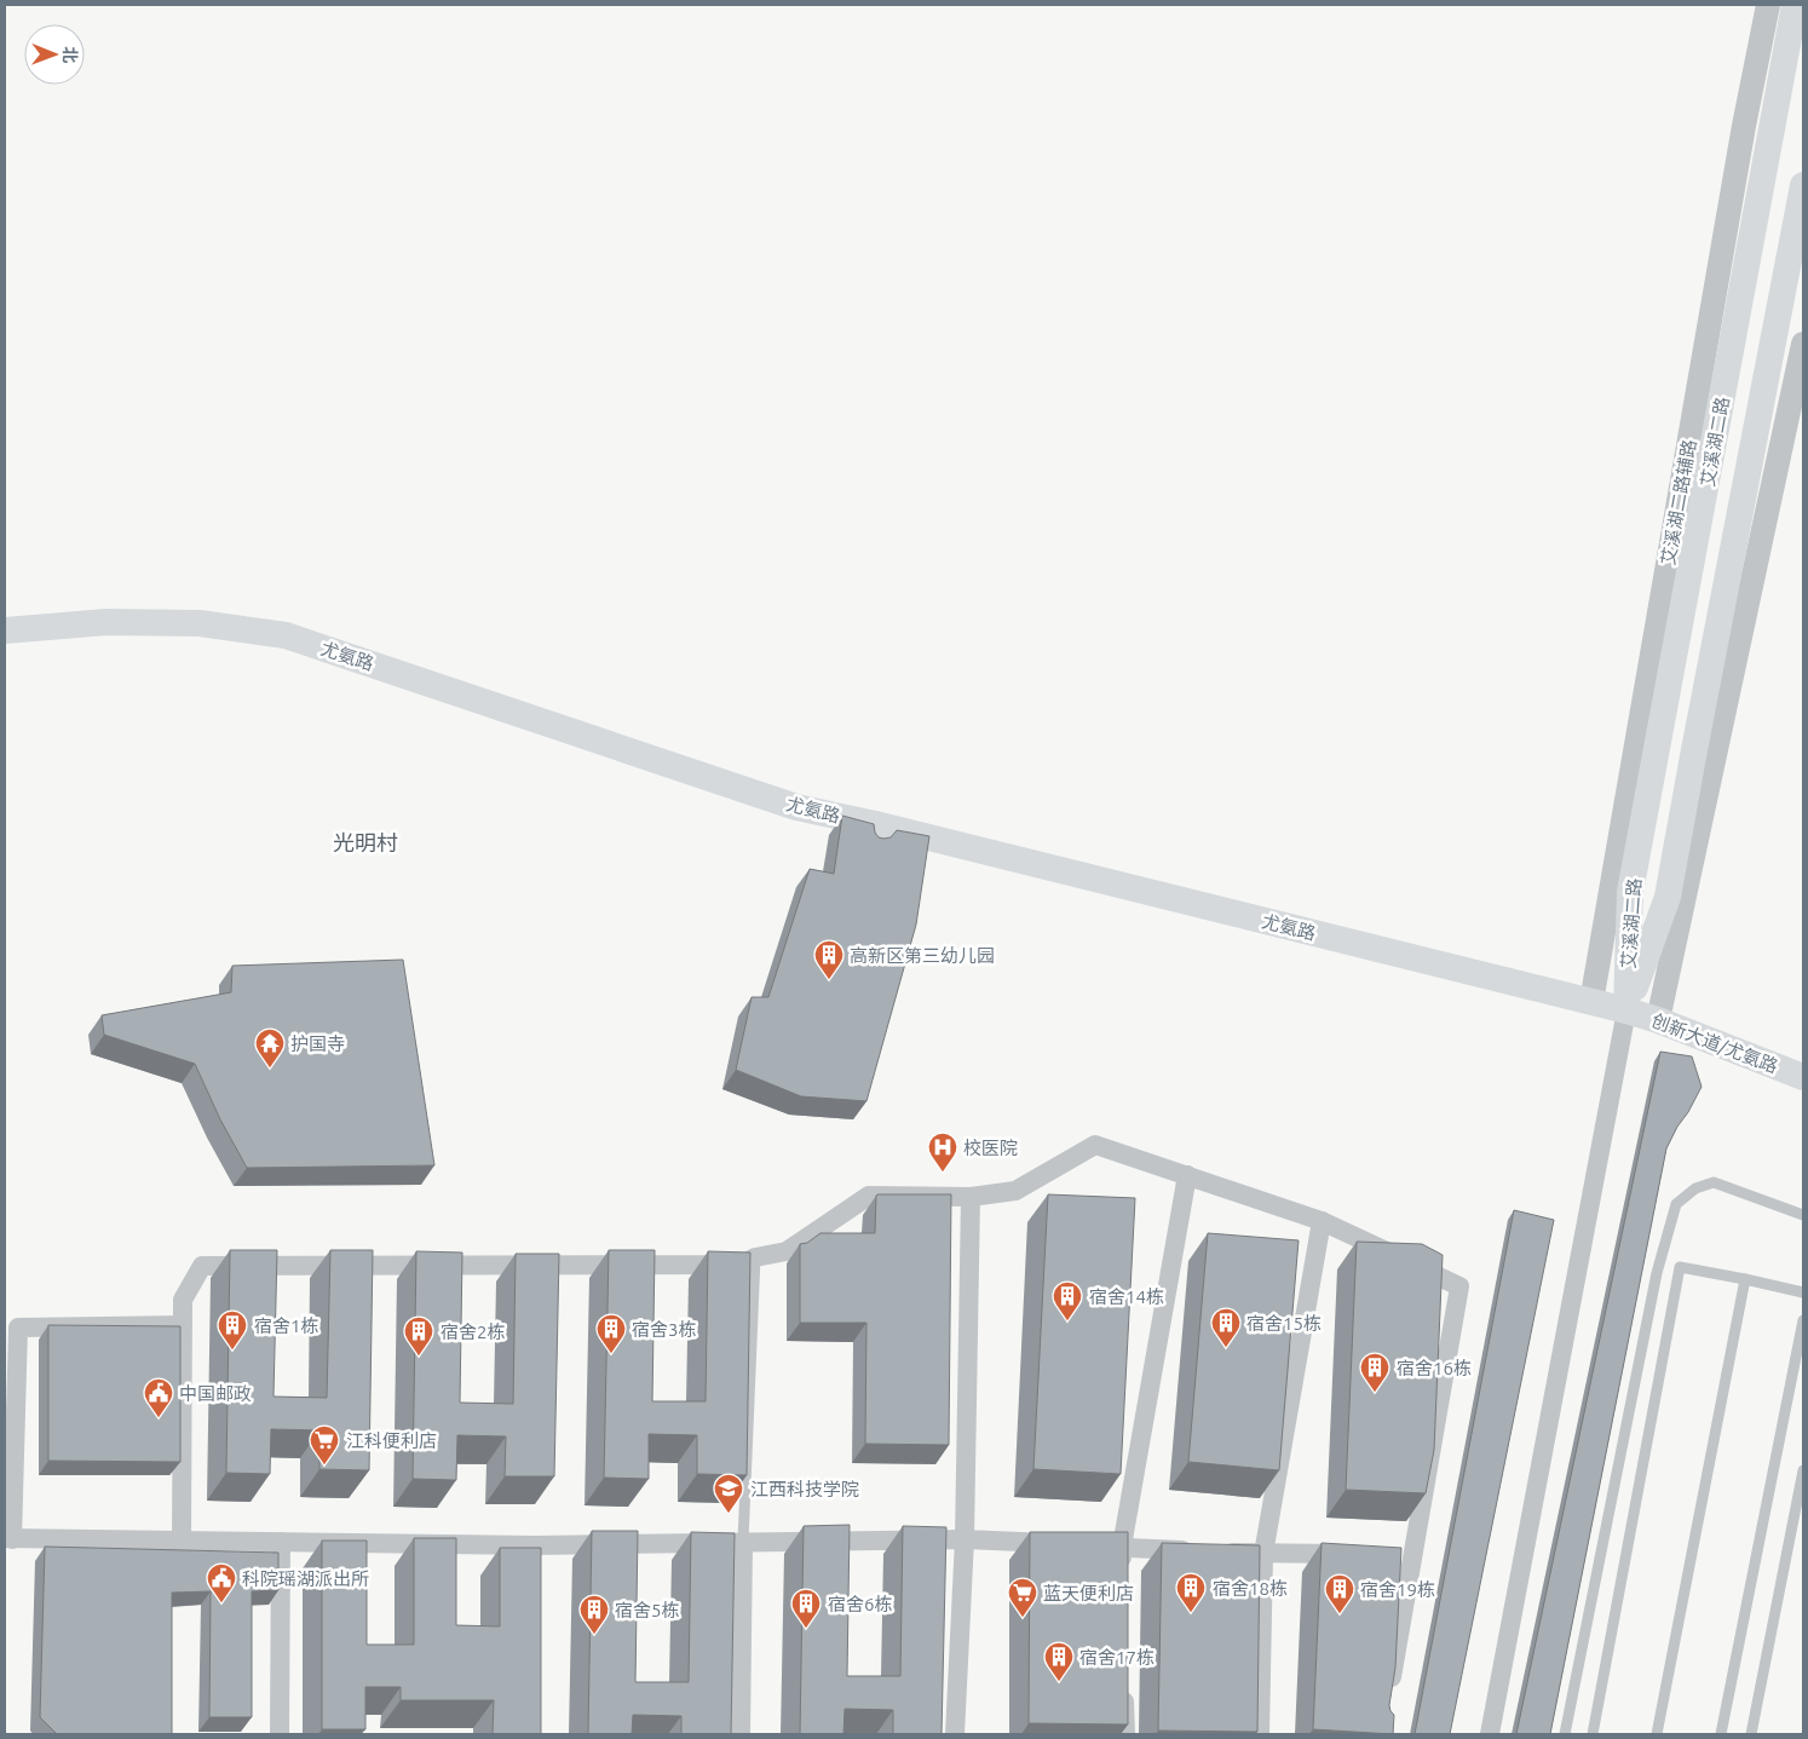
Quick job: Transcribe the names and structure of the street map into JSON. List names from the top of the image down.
{
  "streets": {
    "main road": ["艾溪湖二路", "尤氨路", "创新大道/尤氨路"],
    "street": ["艾溪湖二路辅路"]
  },
  "crossings": [
    ["艾溪湖二路", "尤氨路"],
    ["艾溪湖二路", "创新大道/尤氨路"],
    ["艾溪湖二路辅路", "尤氨路"],
    ["尤氨路", "创新大道/尤氨路"]
  ],
  "districts": ["光明村"],
  "places": {
    "building": [
      "高新区第三幼儿园",
      "宿舍14栋",
      "宿舍15栋",
      "宿舍1栋",
      "宿舍3栋",
      "宿舍2栋",
      "宿舍16栋",
      "宿舍18栋",
      "宿舍19栋",
      "宿舍6栋",
      "宿舍5栋",
      "宿舍17栋"
    ],
    "temple": ["护国寺"],
    "hospital": ["校医院"],
    "public building": ["中国邮政", "科院瑶湖派出所"],
    "supermarket": ["江科便利店", "蓝天便利店"],
    "school or university": ["江西科技学院"]
  },
  "north": "right"
}
